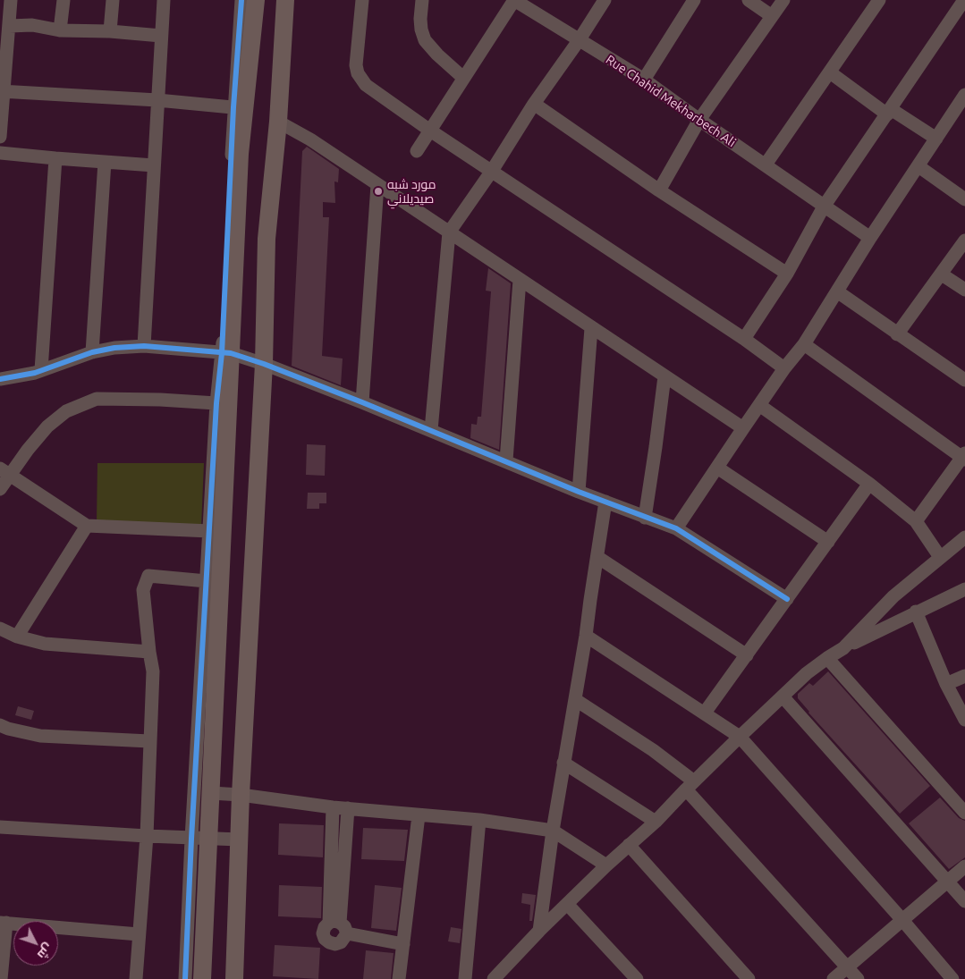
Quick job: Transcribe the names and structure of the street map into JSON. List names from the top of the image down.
{
  "streets": {
    "street": ["Rue Chahid Mekharbech Ali"]
  },
  "places": ["مورد شبه صيديلاني"],
  "north": "bottom right"
}
